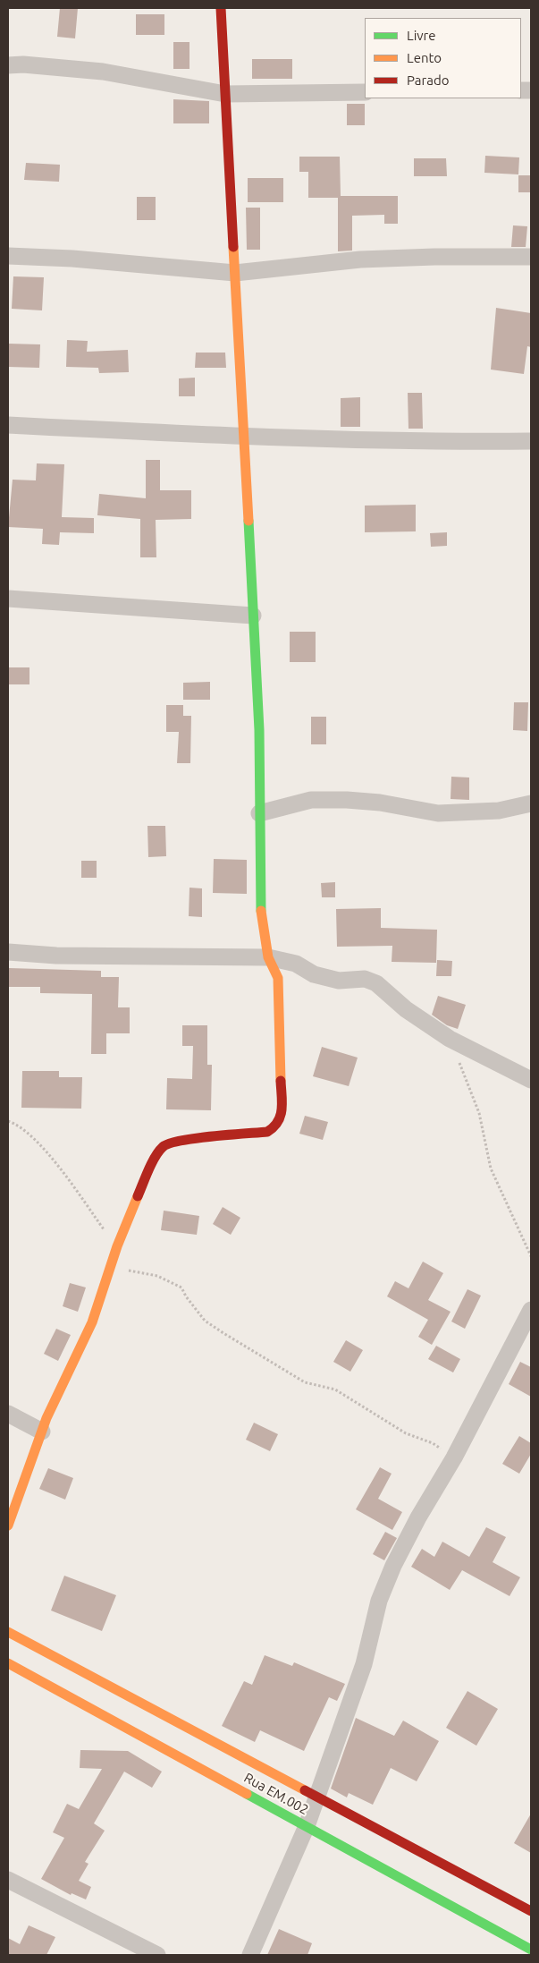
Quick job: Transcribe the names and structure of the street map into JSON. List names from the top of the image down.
{
  "streets": {
    "street": ["Rua EM.002"]
  },
  "legend": ["Livre", "Lento", "Parado"]
}
